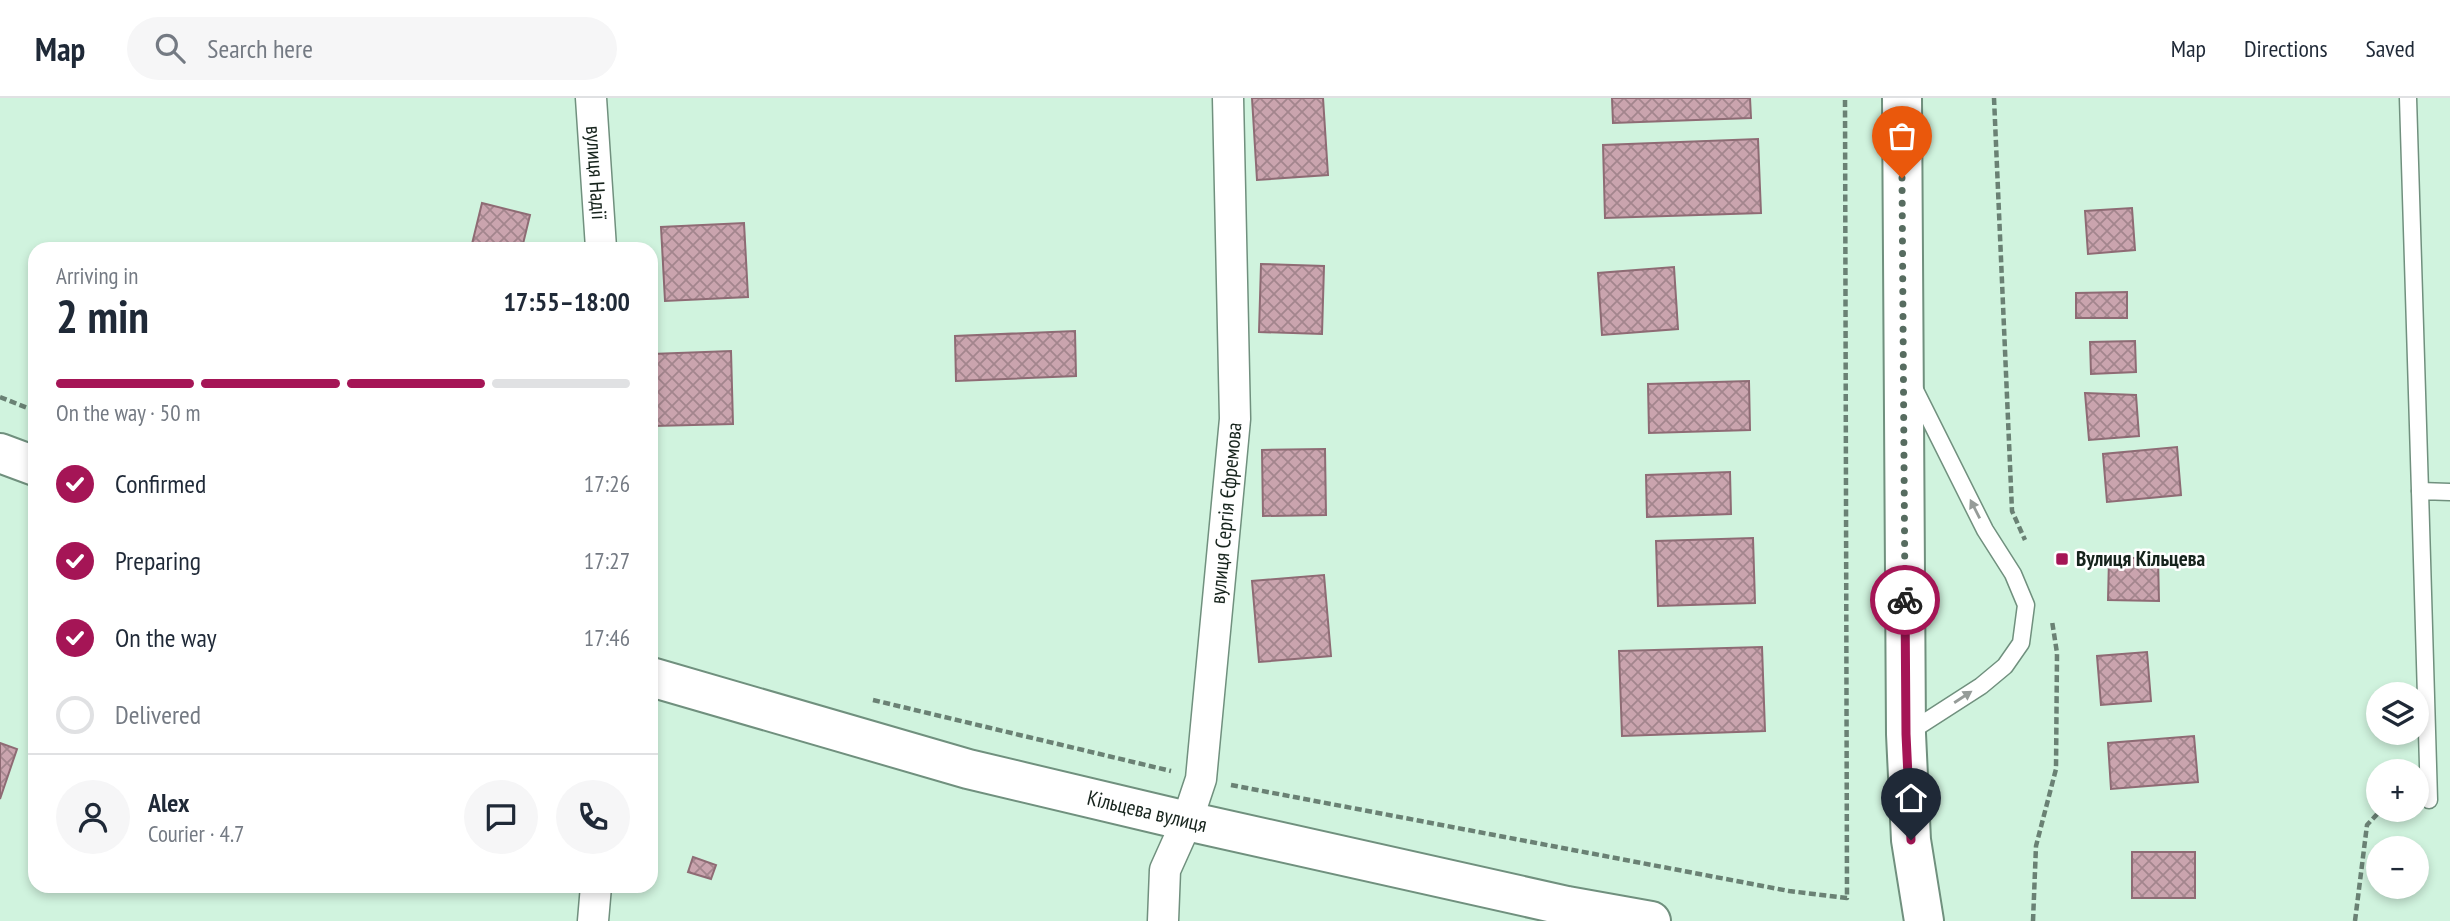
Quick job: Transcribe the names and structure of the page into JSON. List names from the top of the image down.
{
  "streets": {
    "main road": ["Кільцева вулиця"],
    "street": ["вулиця Надії", "вулиця Сергія Єфремова"]
  },
  "crossings": [
    ["вулиця Сергія Єфремова", "Кільцева вулиця"]
  ],
  "places": {
    "transit": ["Вулиця Кільцева"]
  },
  "page": {
    "header": "Map",
    "search": "Search here",
    "nav": ["Map", "Directions", "Saved"],
    "heading": ["2 min", "Arriving in", "17:55–18:00"],
    "panel": ["Alex", "Courier · 4.7"],
    "bar": "On the way · 50 m",
    "list": [
      ["Confirmed", "17:26"],
      ["Preparing", "17:27"],
      ["On the way", "17:46"],
      "Delivered"
    ],
    "map_buttons": ["+", "−"]
  }
}
